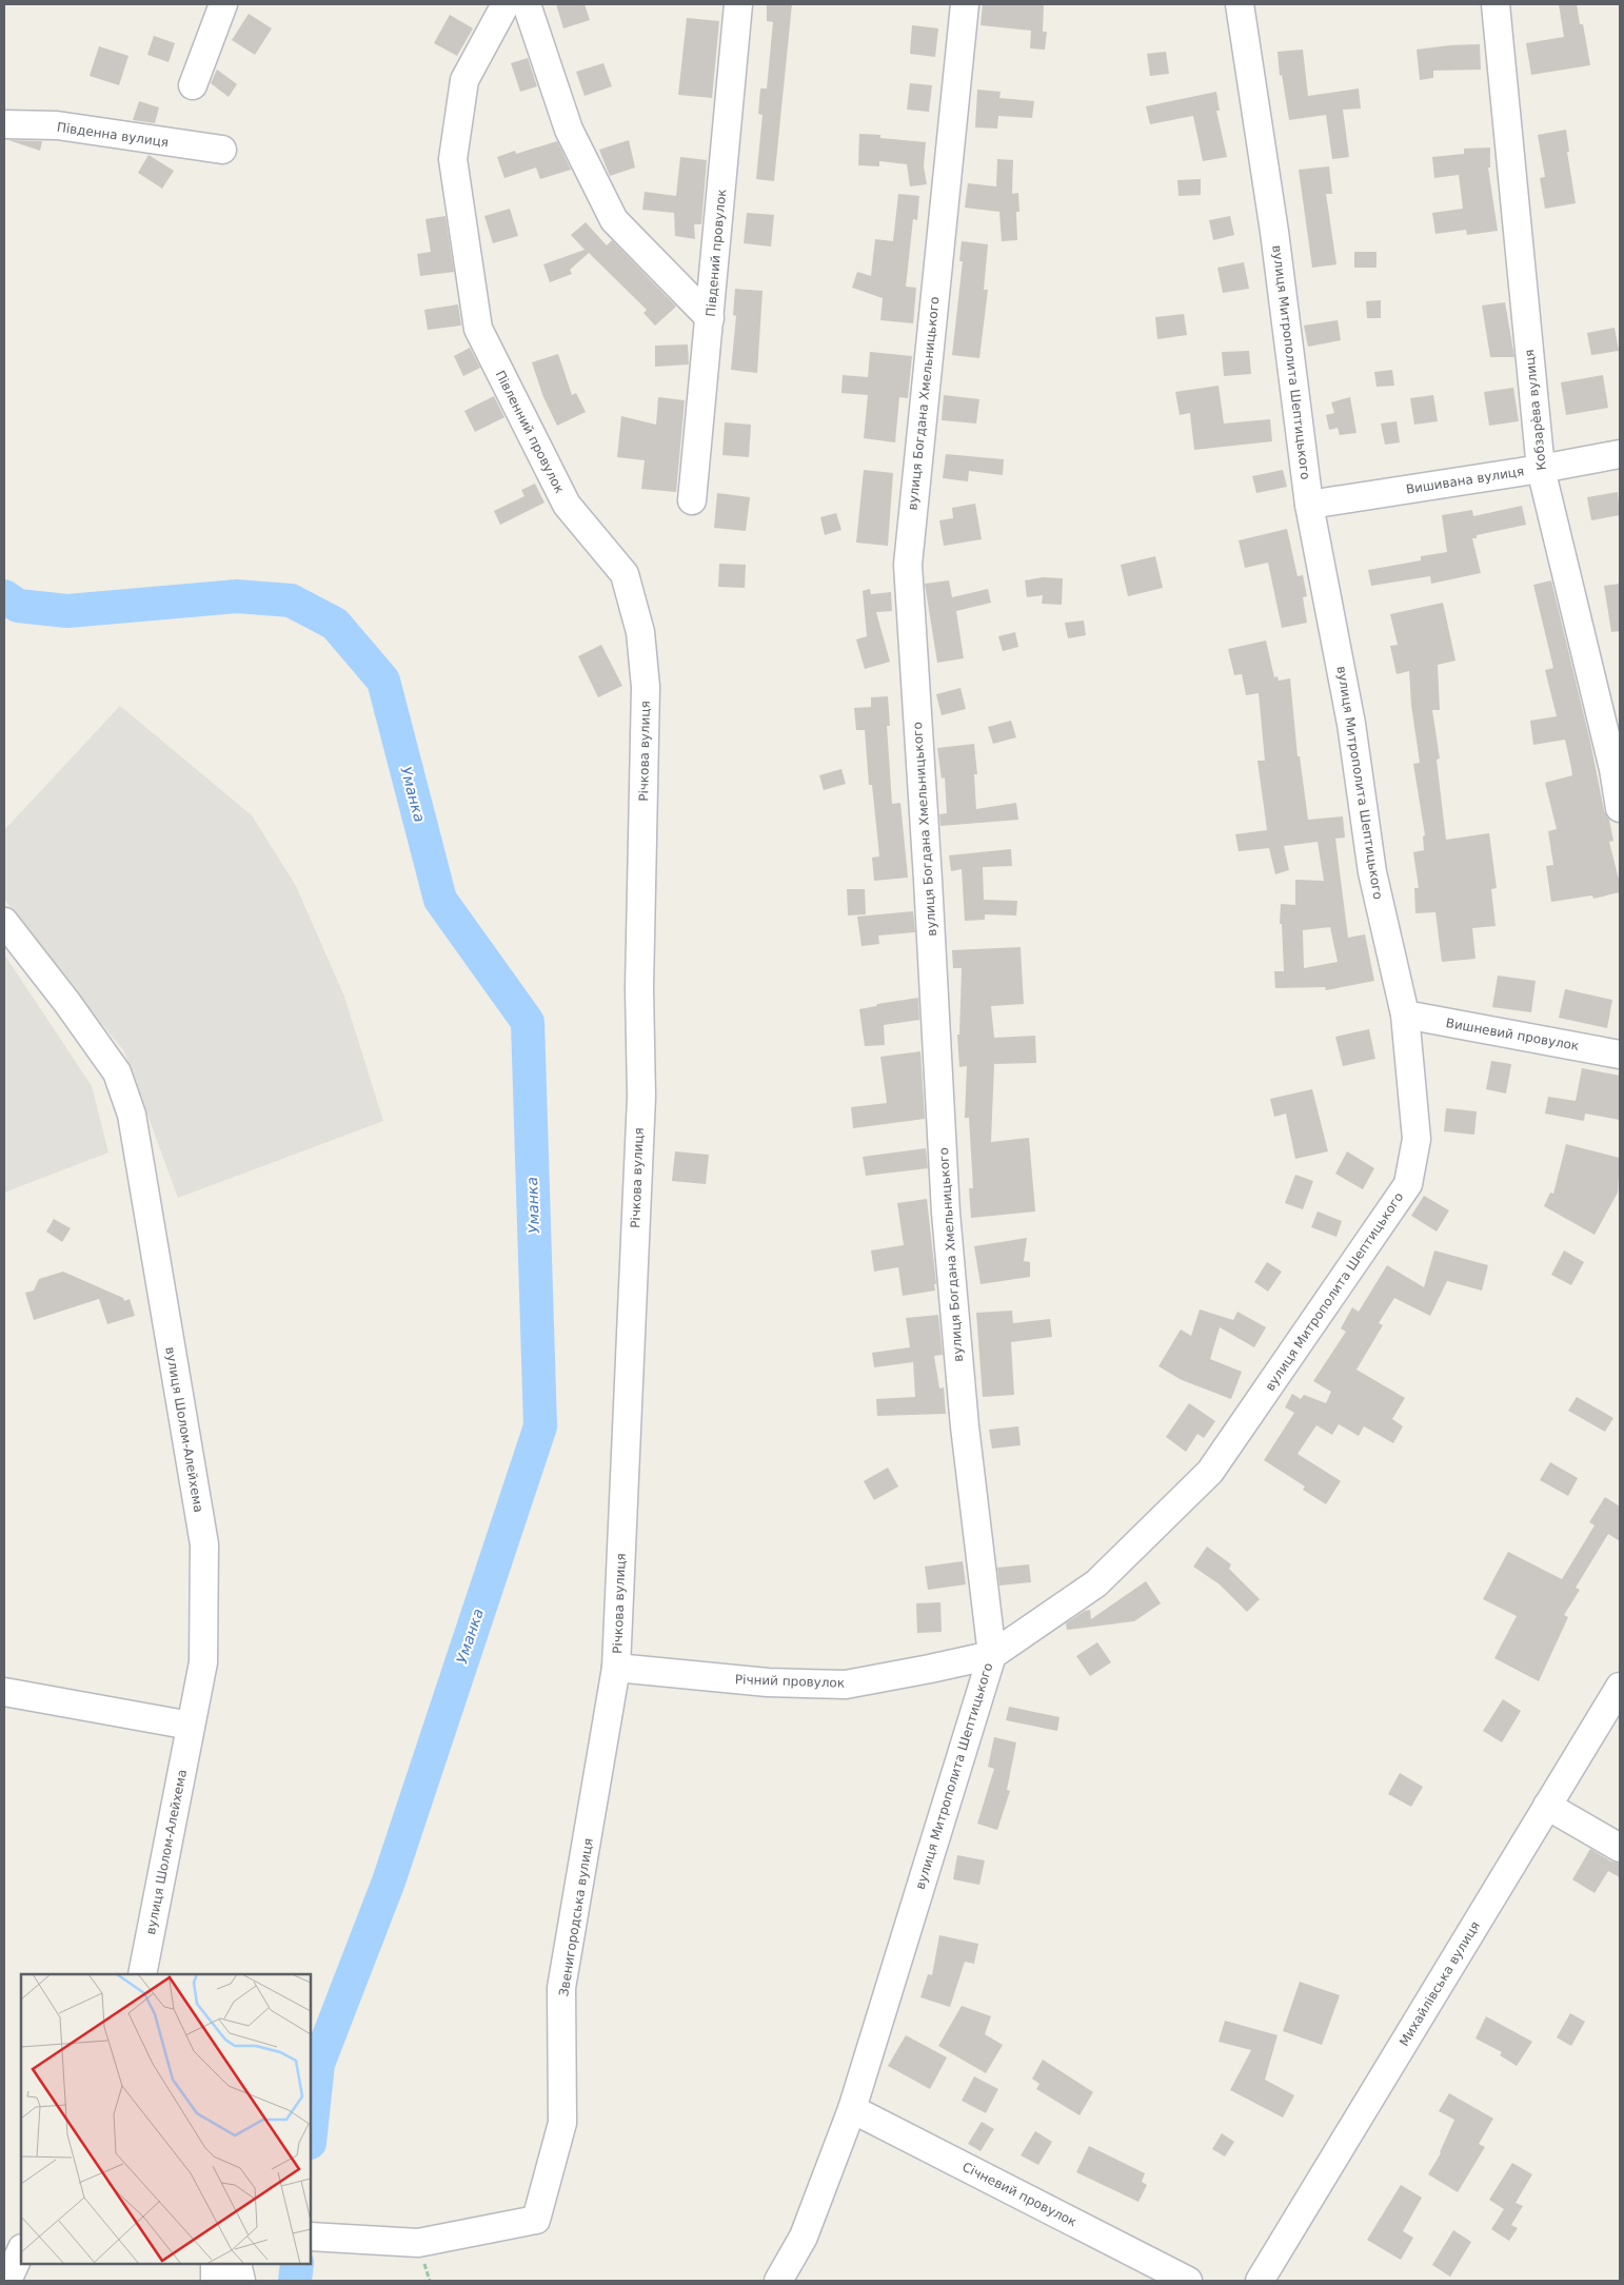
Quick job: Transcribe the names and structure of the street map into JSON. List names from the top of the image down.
{
  "streets": {
    "street": [
      "Південна вулиця",
      "Південий провулок",
      "вулиця Митрополита Шептицького",
      "вулиця Богдана Хмельницького",
      "Кобзарèва вулиця",
      "Півленний провулок",
      "Вишивана вулиця",
      "Річкова вулиця",
      "Вишневий провулок",
      "вулиця Шолом-Алейхема",
      "Річний провулок",
      "Звенигородська вулиця",
      "Михайлівська вулиця",
      "Січневий провулок"
    ]
  },
  "crossings": [
    ["вулиця Митрополита Шептицького", "вулиця Богдана Хмельницького"],
    ["вулиця Митрополита Шептицького", "Вишивана вулиця"],
    ["вулиця Митрополита Шептицького", "Вишневий провулок"],
    ["вулиця Митрополита Шептицького", "Річний провулок"],
    ["вулиця Митрополита Шептицького", "Січневий провулок"],
    ["вулиця Богдана Хмельницького", "Річний провулок"],
    ["Кобзарèва вулиця", "Вишивана вулиця"],
    ["Півленний провулок", "Річкова вулиця"],
    ["Річкова вулиця", "Річний провулок"],
    ["Річкова вулиця", "Звенигородська вулиця"],
    ["Річний провулок", "Звенигородська вулиця"]
  ],
  "water": ["Уманка"]
}
